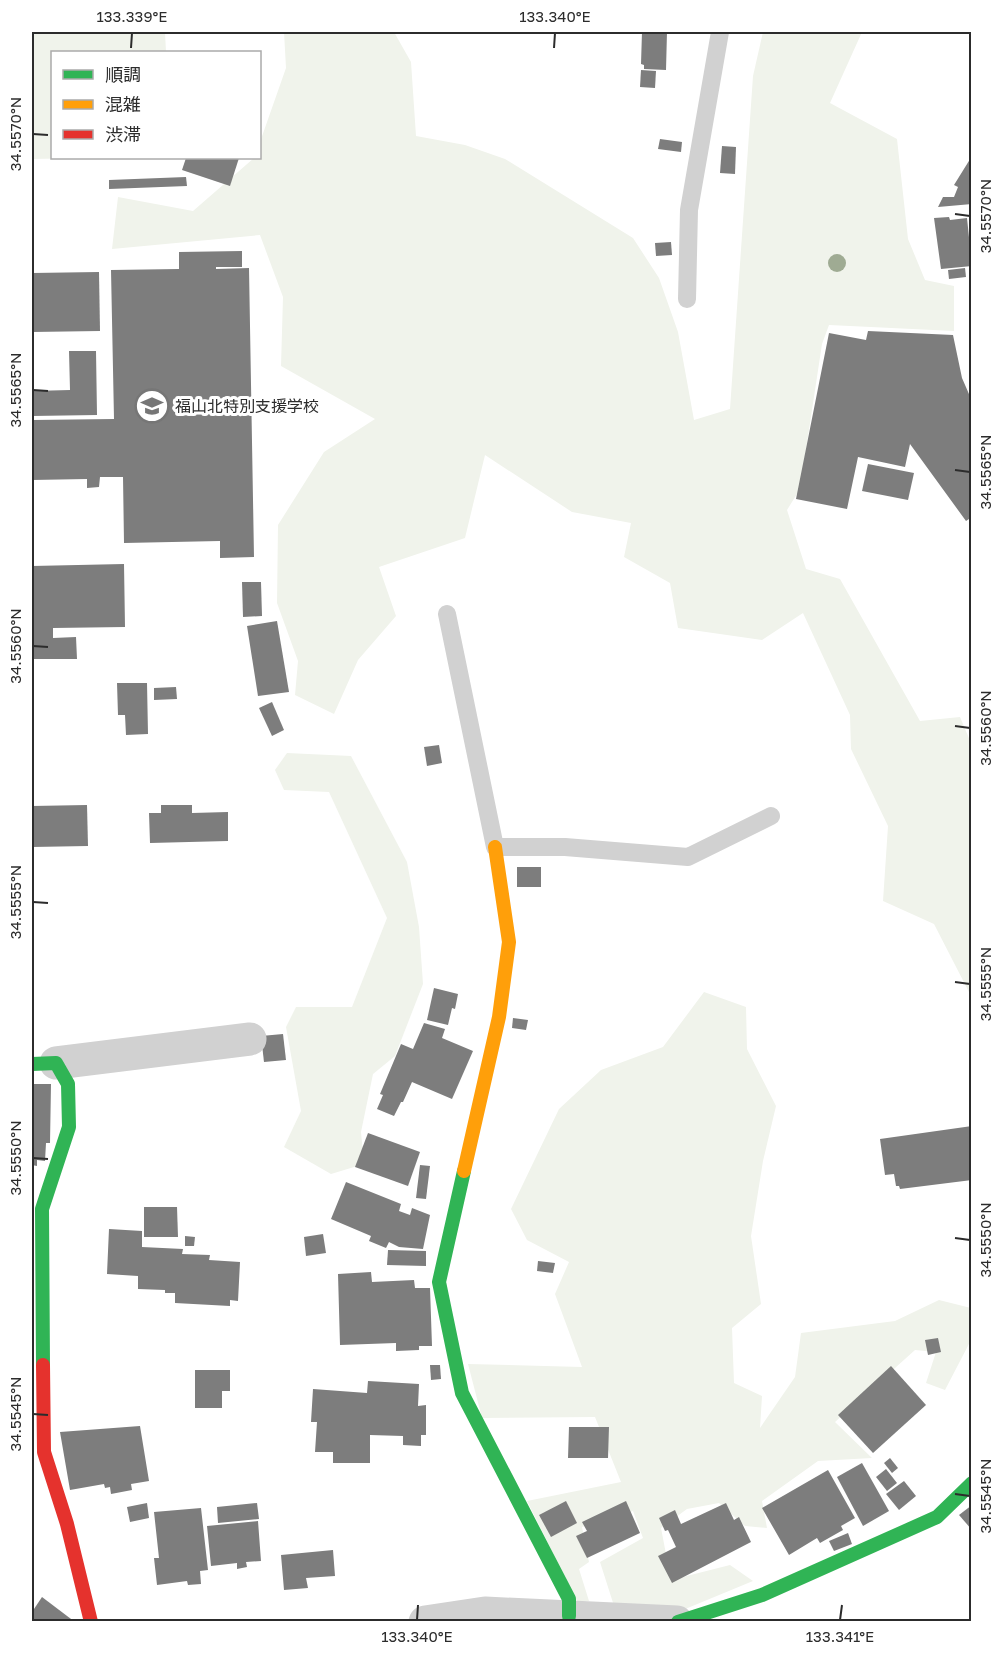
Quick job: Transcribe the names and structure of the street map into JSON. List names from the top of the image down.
{
  "places": {
    "school or university": ["福山北特別支援学校"]
  },
  "legend": ["順調", "混雑", "渋滞"],
  "coordinates": [
    "133.339°E",
    "133.340°E",
    "34.5570°N",
    "34.5565°N",
    "34.5560°N",
    "34.5555°N",
    "34.5550°N",
    "34.5545°N",
    "133.341°E"
  ]
}
